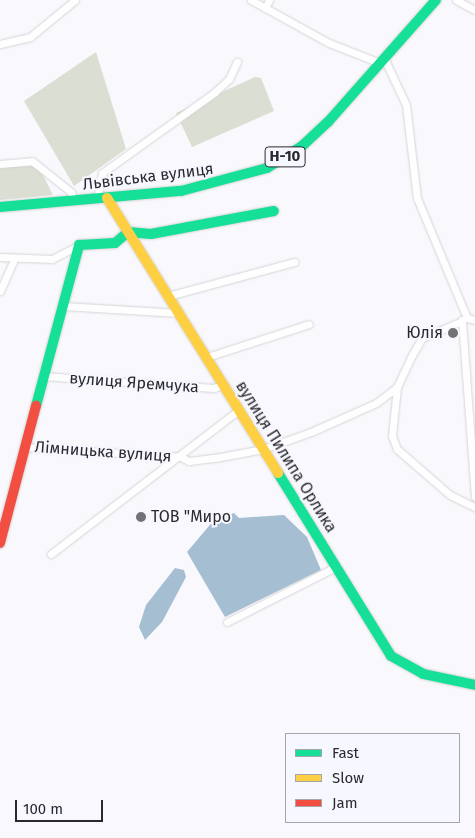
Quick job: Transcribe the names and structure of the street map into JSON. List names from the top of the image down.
{
  "streets": {
    "street": [
      "Н-10",
      "Львівська вулиця",
      "вулиця Яремчука",
      "Лімницька вулиця",
      "вулиця Пилипа Орлика"
    ]
  },
  "crossings": [
    ["Львівська вулиця", "вулиця Пилипа Орлика"],
    ["вулиця Яремчука", "вулиця Пилипа Орлика"],
    ["Лімницька вулиця", "вулиця Пилипа Орлика"]
  ],
  "places": ["Юлія", "ТОВ \"Миро"],
  "legend": ["Fast", "Slow", "Jam"],
  "scale_bar": "100 m"
}
